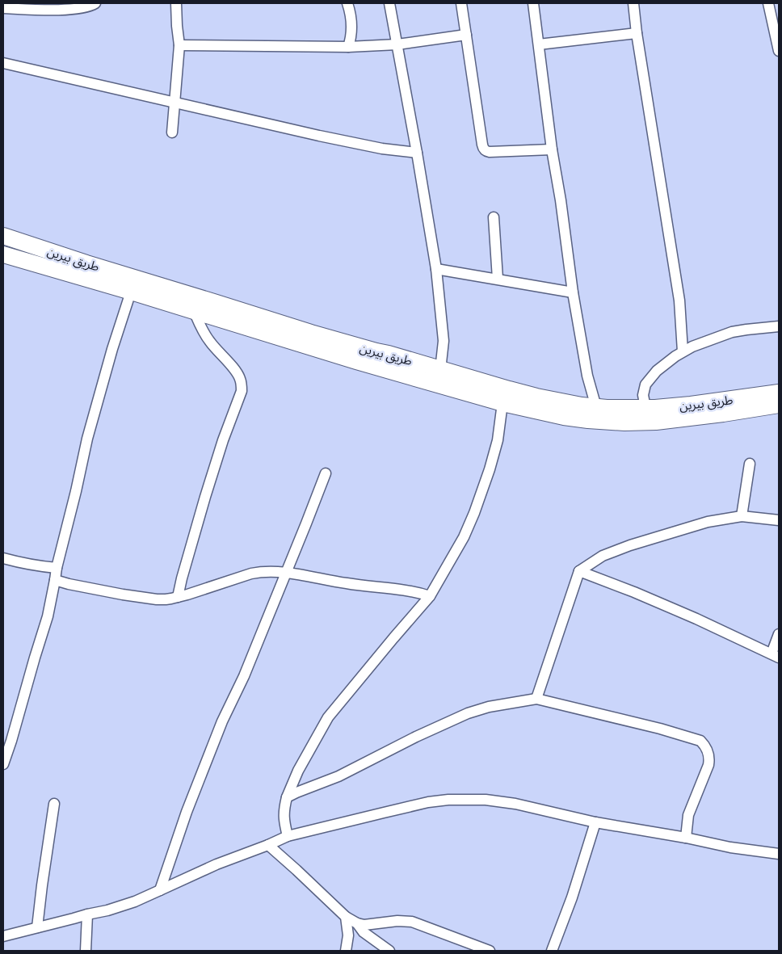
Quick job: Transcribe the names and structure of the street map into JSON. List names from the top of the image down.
{
  "streets": {
    "main road": ["طريق بيرين"]
  }
}
